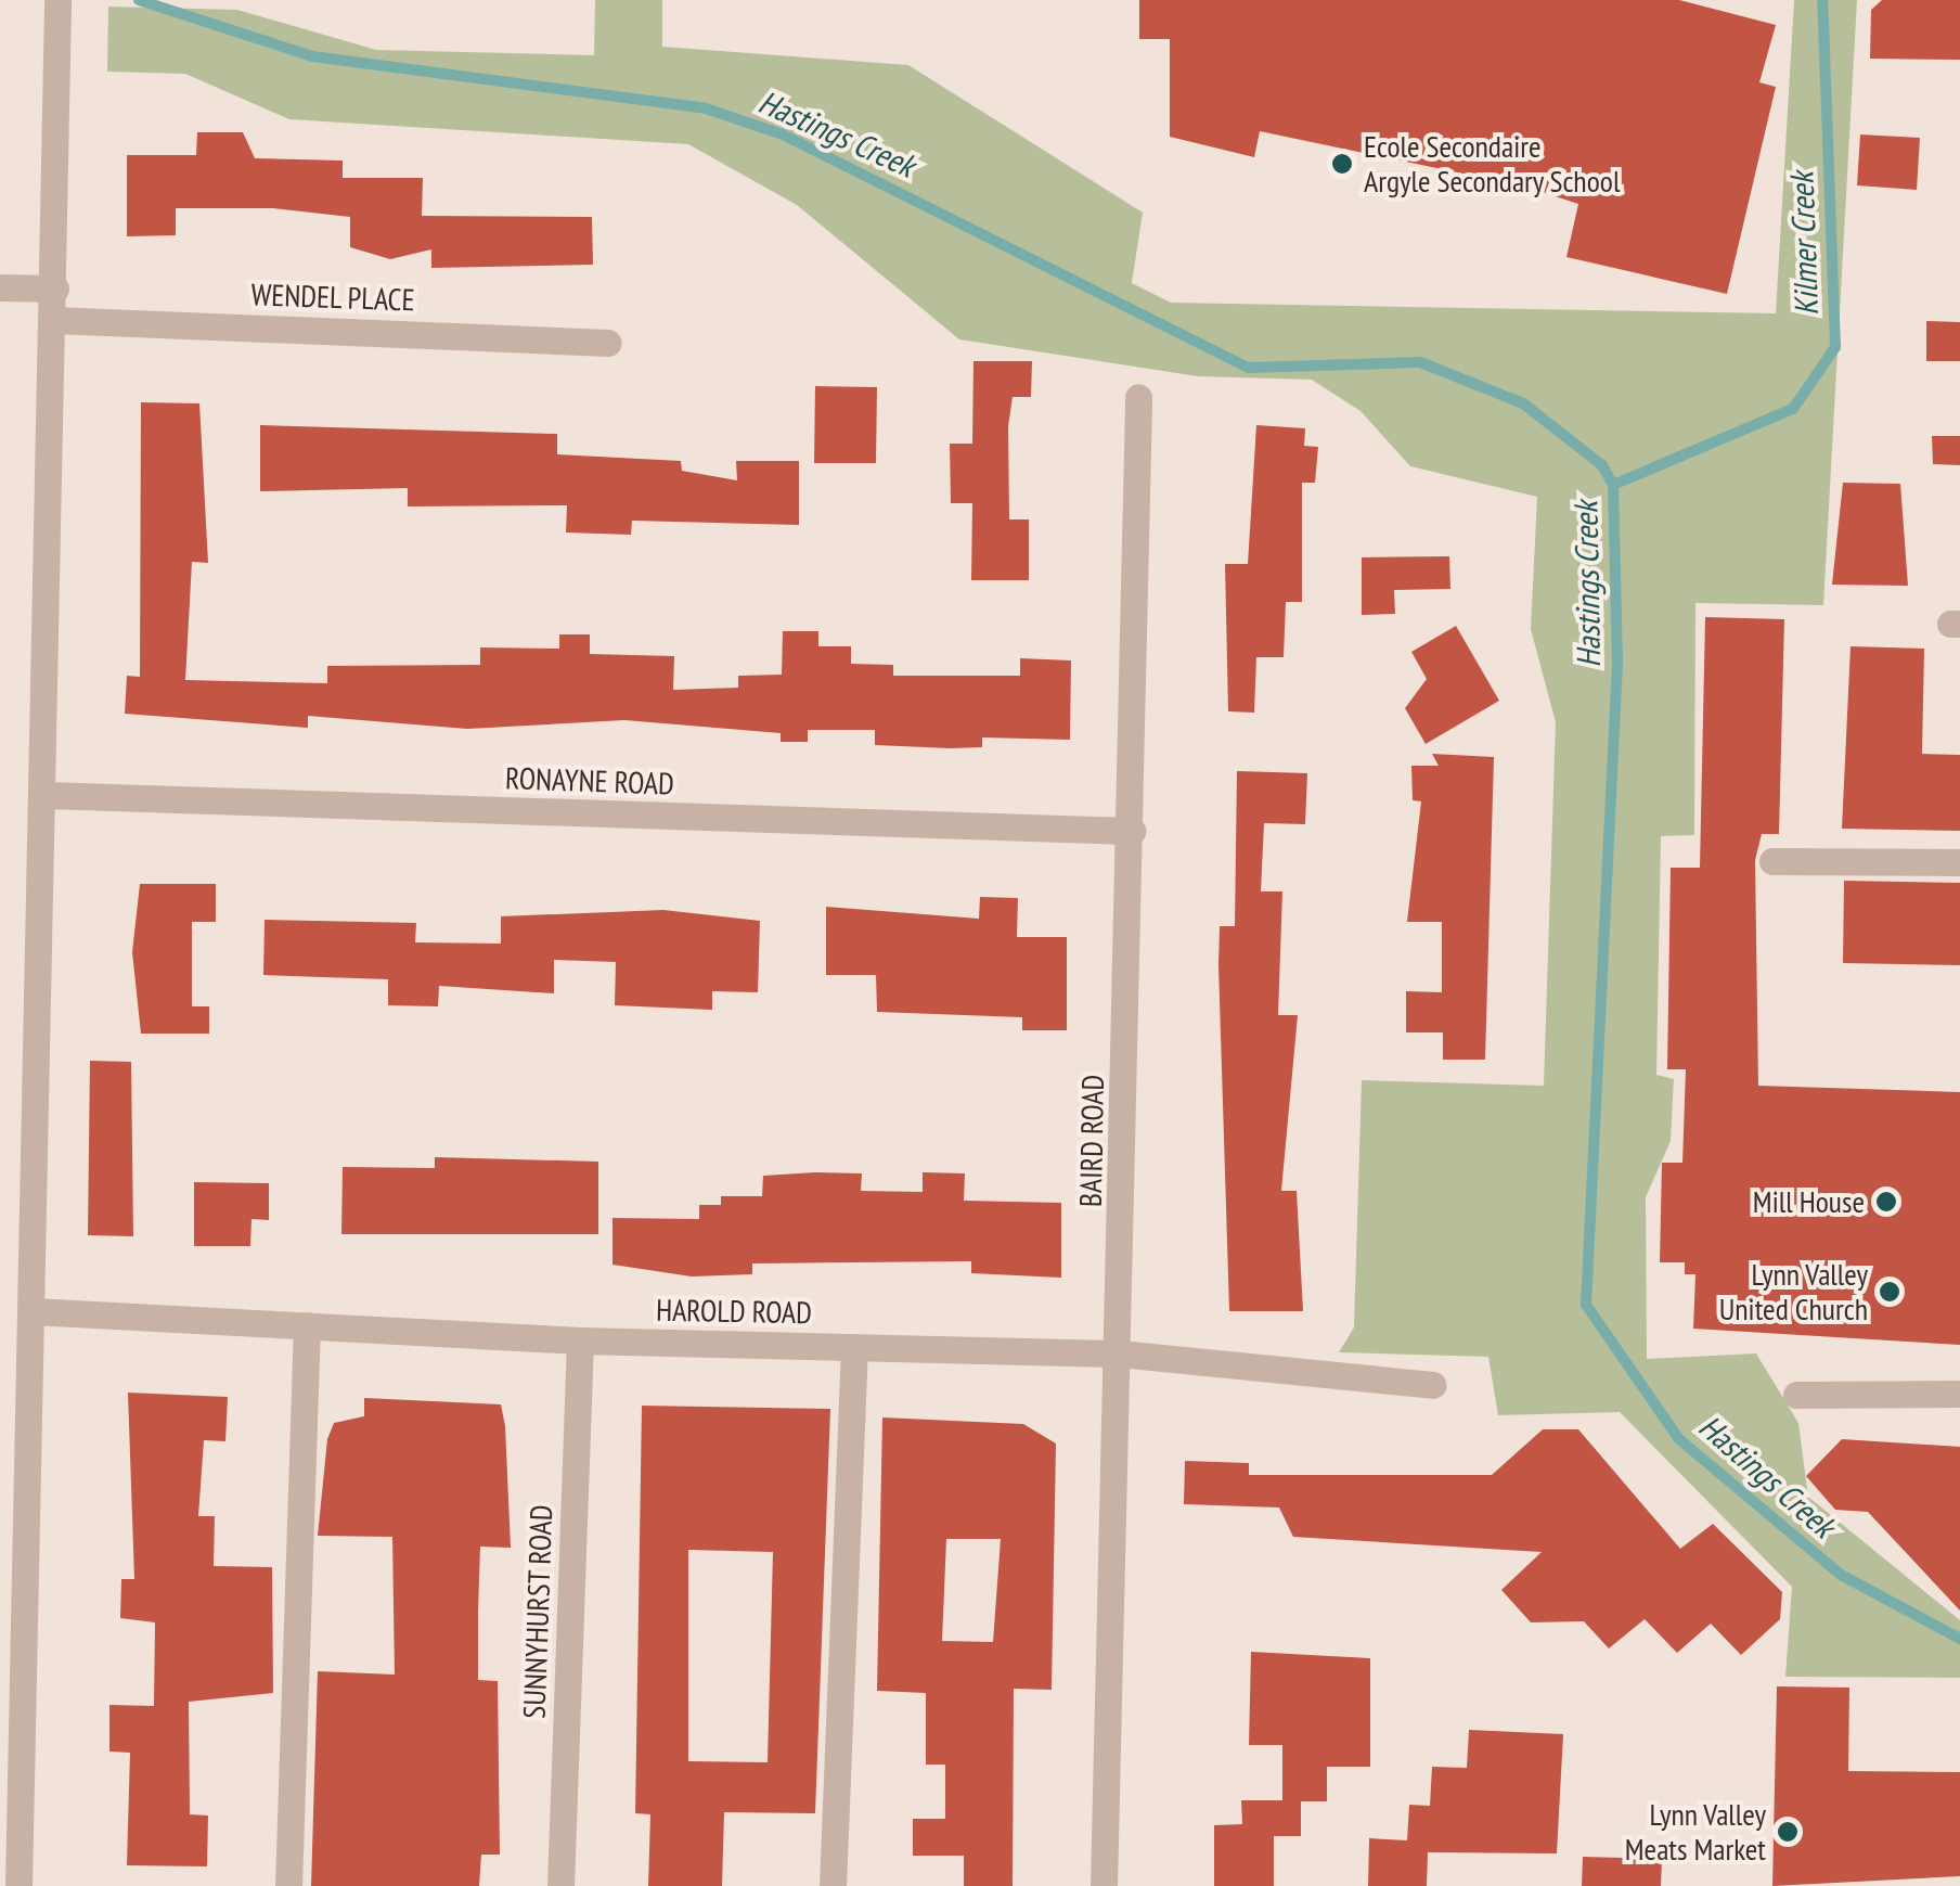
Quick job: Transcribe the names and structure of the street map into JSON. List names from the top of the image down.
{
  "streets": {
    "street": [
      "WENDEL PLACE",
      "RONAYNE ROAD",
      "BAIRD ROAD",
      "HAROLD ROAD",
      "SUNNYHURST ROAD"
    ]
  },
  "crossings": [
    ["RONAYNE ROAD", "BAIRD ROAD"],
    ["BAIRD ROAD", "HAROLD ROAD"],
    ["HAROLD ROAD", "SUNNYHURST ROAD"]
  ],
  "water": ["Hastings Creek", "Kilmer Creek"],
  "places": [
    "Ecole Secondaire Argyle Secondary School",
    "Mill House",
    "Lynn Valley United Church",
    "Lynn Valley Meats Market"
  ]
}
